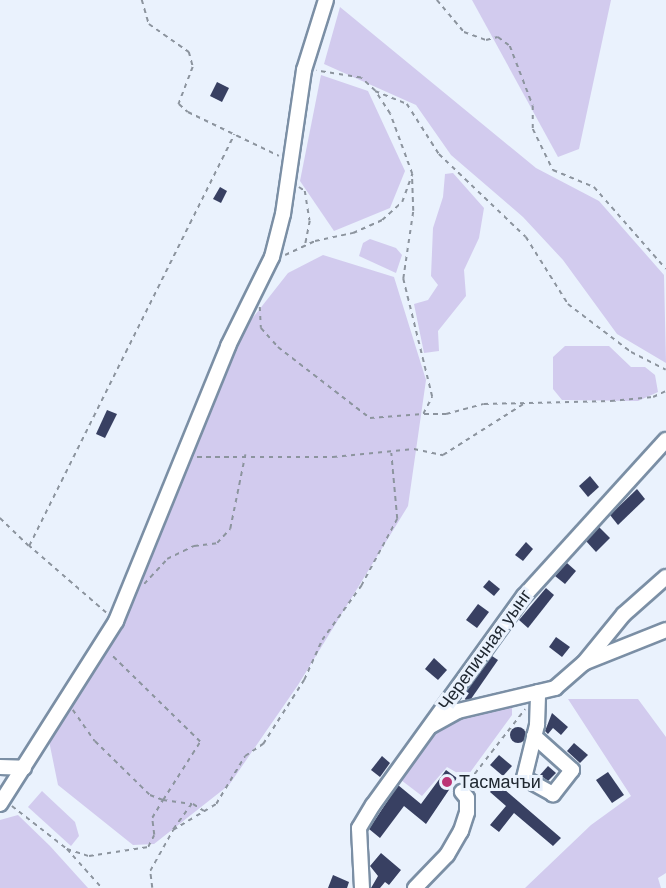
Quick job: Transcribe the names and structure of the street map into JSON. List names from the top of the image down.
{
  "streets": {
    "street": ["Черепичная уынг"]
  },
  "places": ["Тасмачъи"]
}
